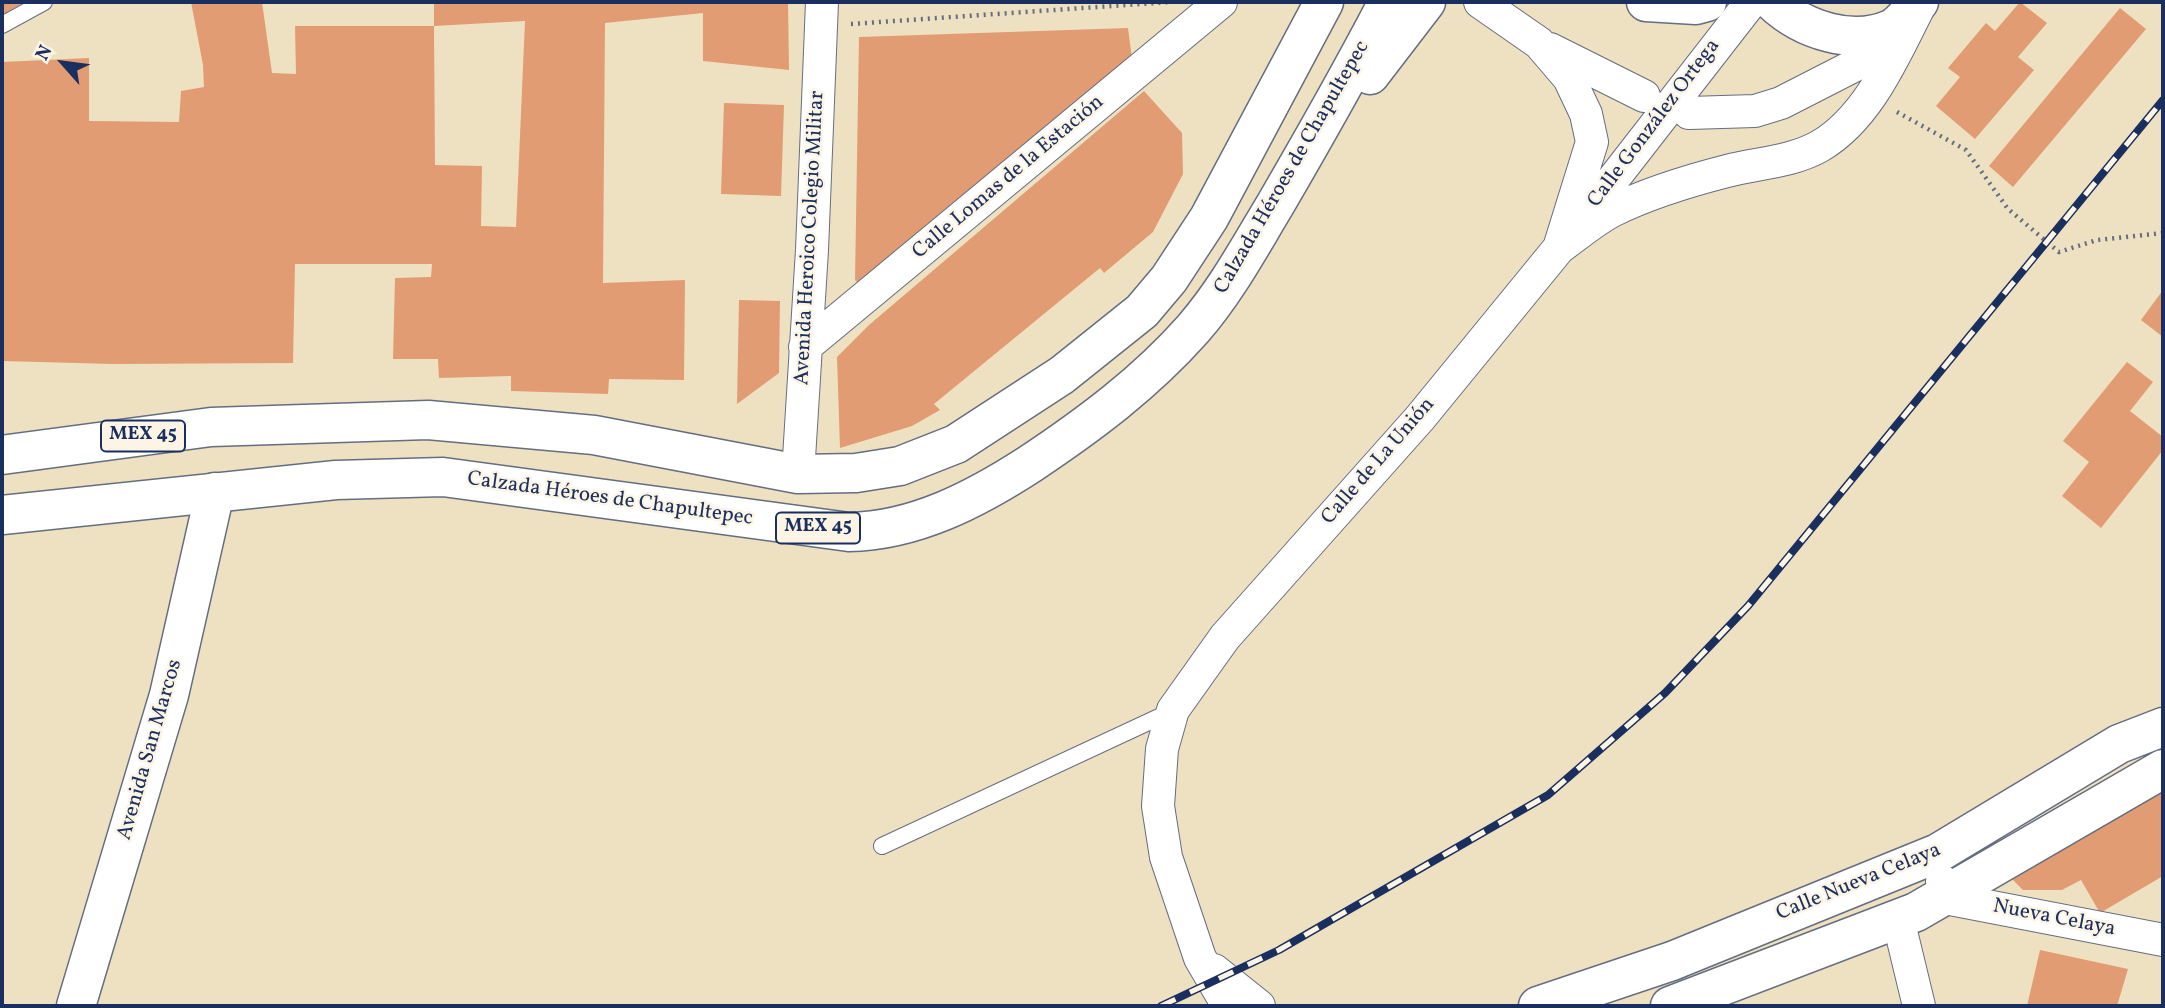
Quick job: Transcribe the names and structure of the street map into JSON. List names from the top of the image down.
{
  "streets": {
    "main road": [
      "Calzada Héroes de Chapultepec",
      "MEX 45",
      "Avenida San Marcos",
      "Calle Nueva Celaya"
    ],
    "street": [
      "Calle González Ortega",
      "Calle Lomas de la Estación",
      "Avenida Heroico Colegio Militar",
      "Calle de La Unión",
      "Nueva Celaya"
    ]
  },
  "crossings": [
    ["Calle González Ortega", "Calle de La Unión"],
    ["Calzada Héroes de Chapultepec", "Avenida San Marcos"],
    ["Calle Lomas de la Estación", "Avenida Heroico Colegio Militar"],
    ["Avenida Heroico Colegio Militar", "MEX 45"],
    ["Calle Nueva Celaya", "Nueva Celaya"]
  ],
  "north": "top left"
}
